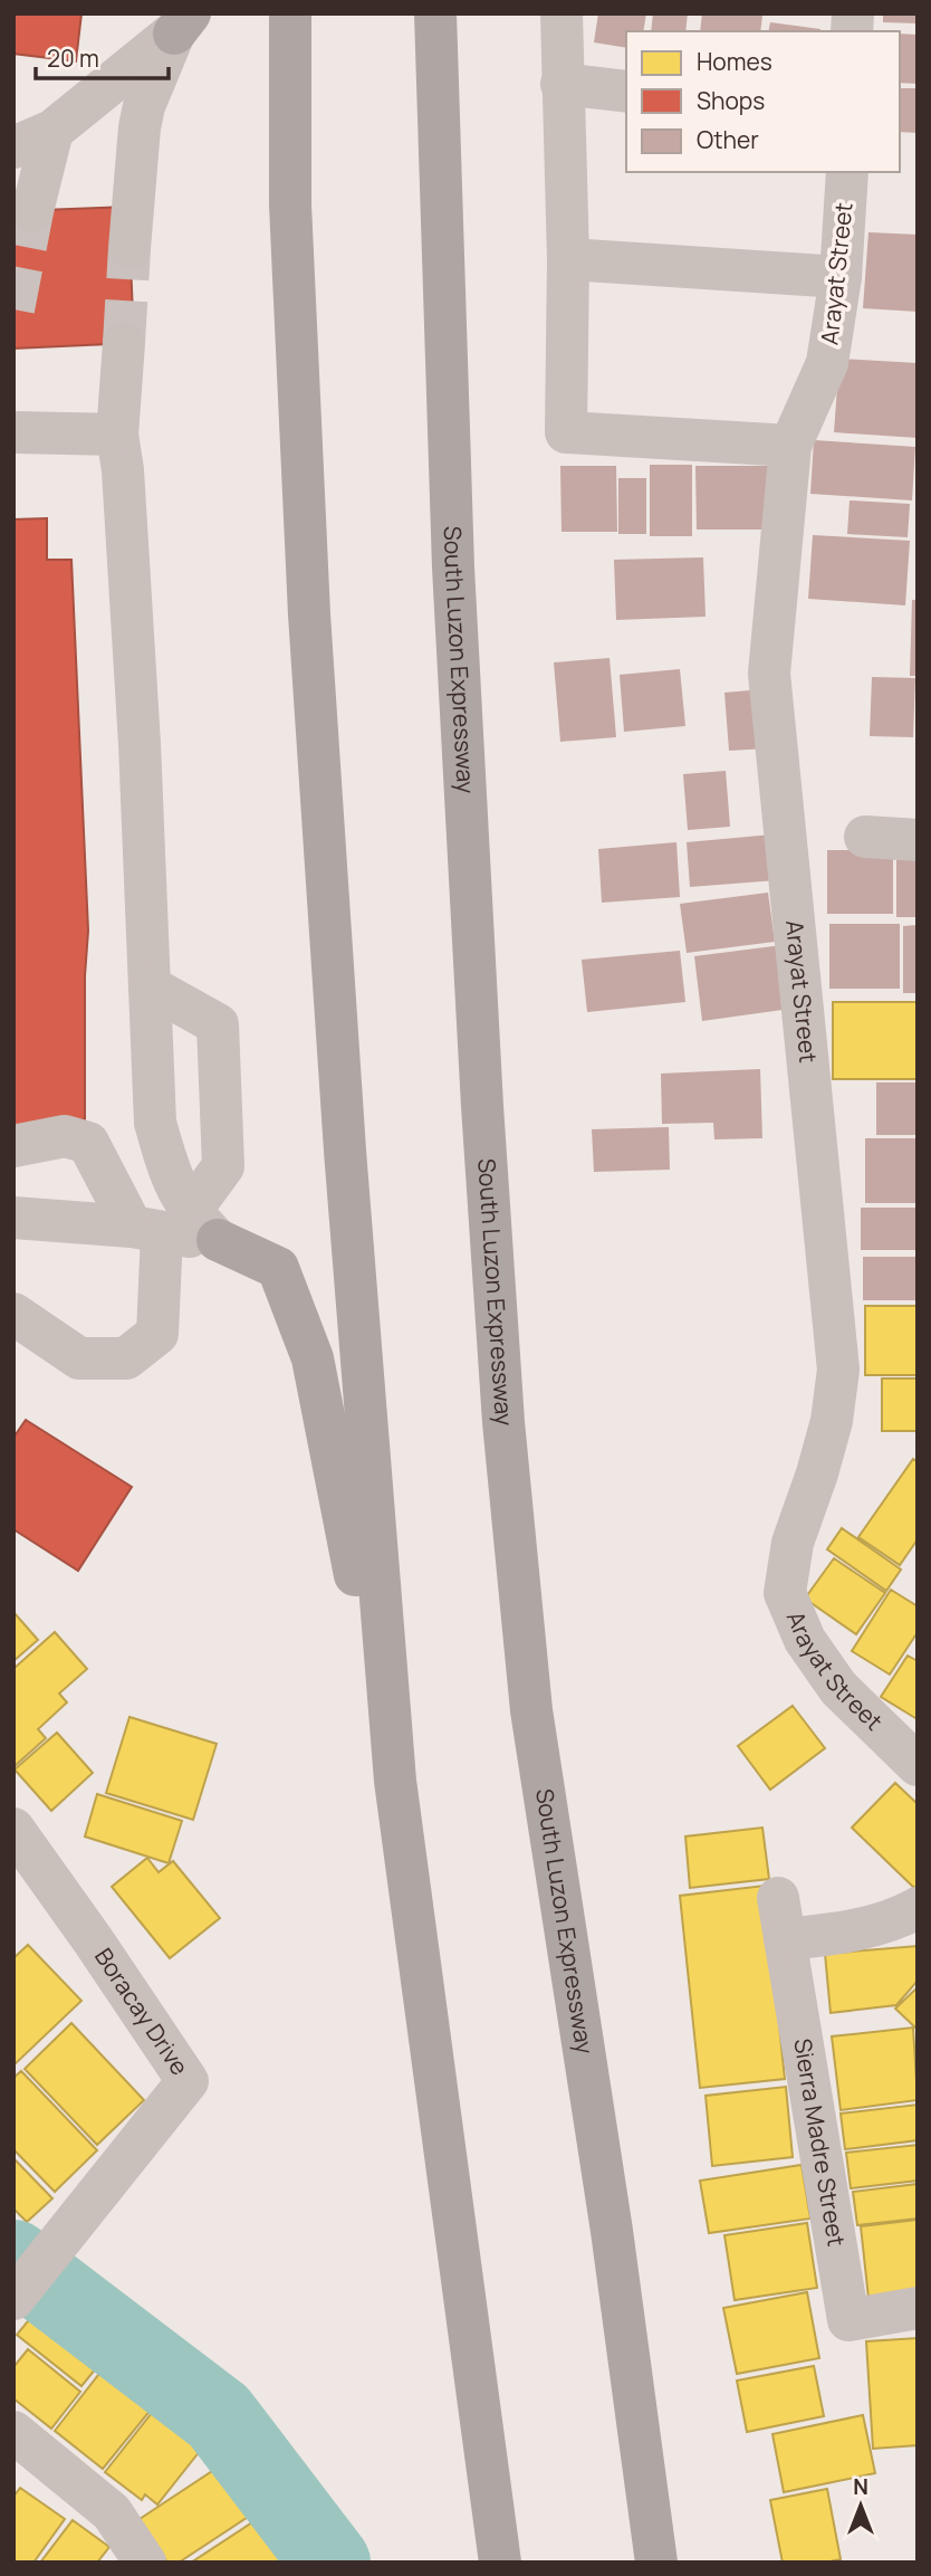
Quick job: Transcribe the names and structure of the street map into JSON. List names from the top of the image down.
{
  "streets": {
    "highway": ["South Luzon Expressway"],
    "street": ["Arayat Street", "Boracay Drive", "Sierra Madre Street"]
  },
  "legend": ["Homes", "Shops", "Other"],
  "scale_bar": "20 m",
  "north": "top"
}
